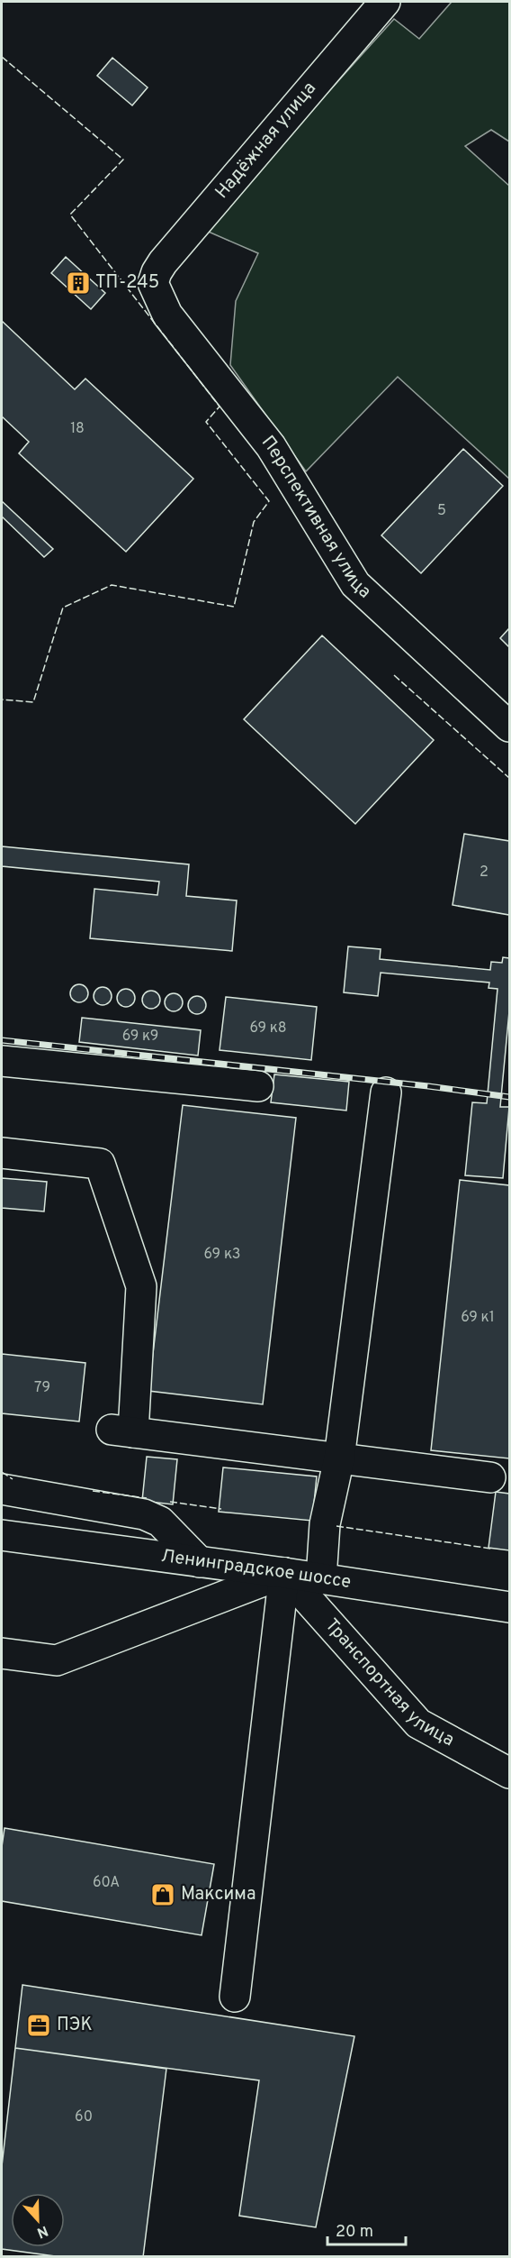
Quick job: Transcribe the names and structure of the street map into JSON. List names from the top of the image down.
{
  "streets": {
    "street": [
      "Надёжная улица",
      "Перспективная улица",
      "Ленинградское шоссе",
      "Транспортная улица"
    ]
  },
  "crossings": [
    ["Надёжная улица", "Перспективная улица"],
    ["Ленинградское шоссе", "Транспортная улица"]
  ],
  "places": {
    "building": ["ТП-245"],
    "shop": ["Максима"],
    "office": ["ПЭК"]
  },
  "house_numbers": [
    "18",
    "5",
    "2",
    "69 к8",
    "69 к9",
    "69 к3",
    "69 к1",
    "79",
    "60А",
    "60"
  ],
  "scale_bar": "20 m",
  "north": "bottom"
}
